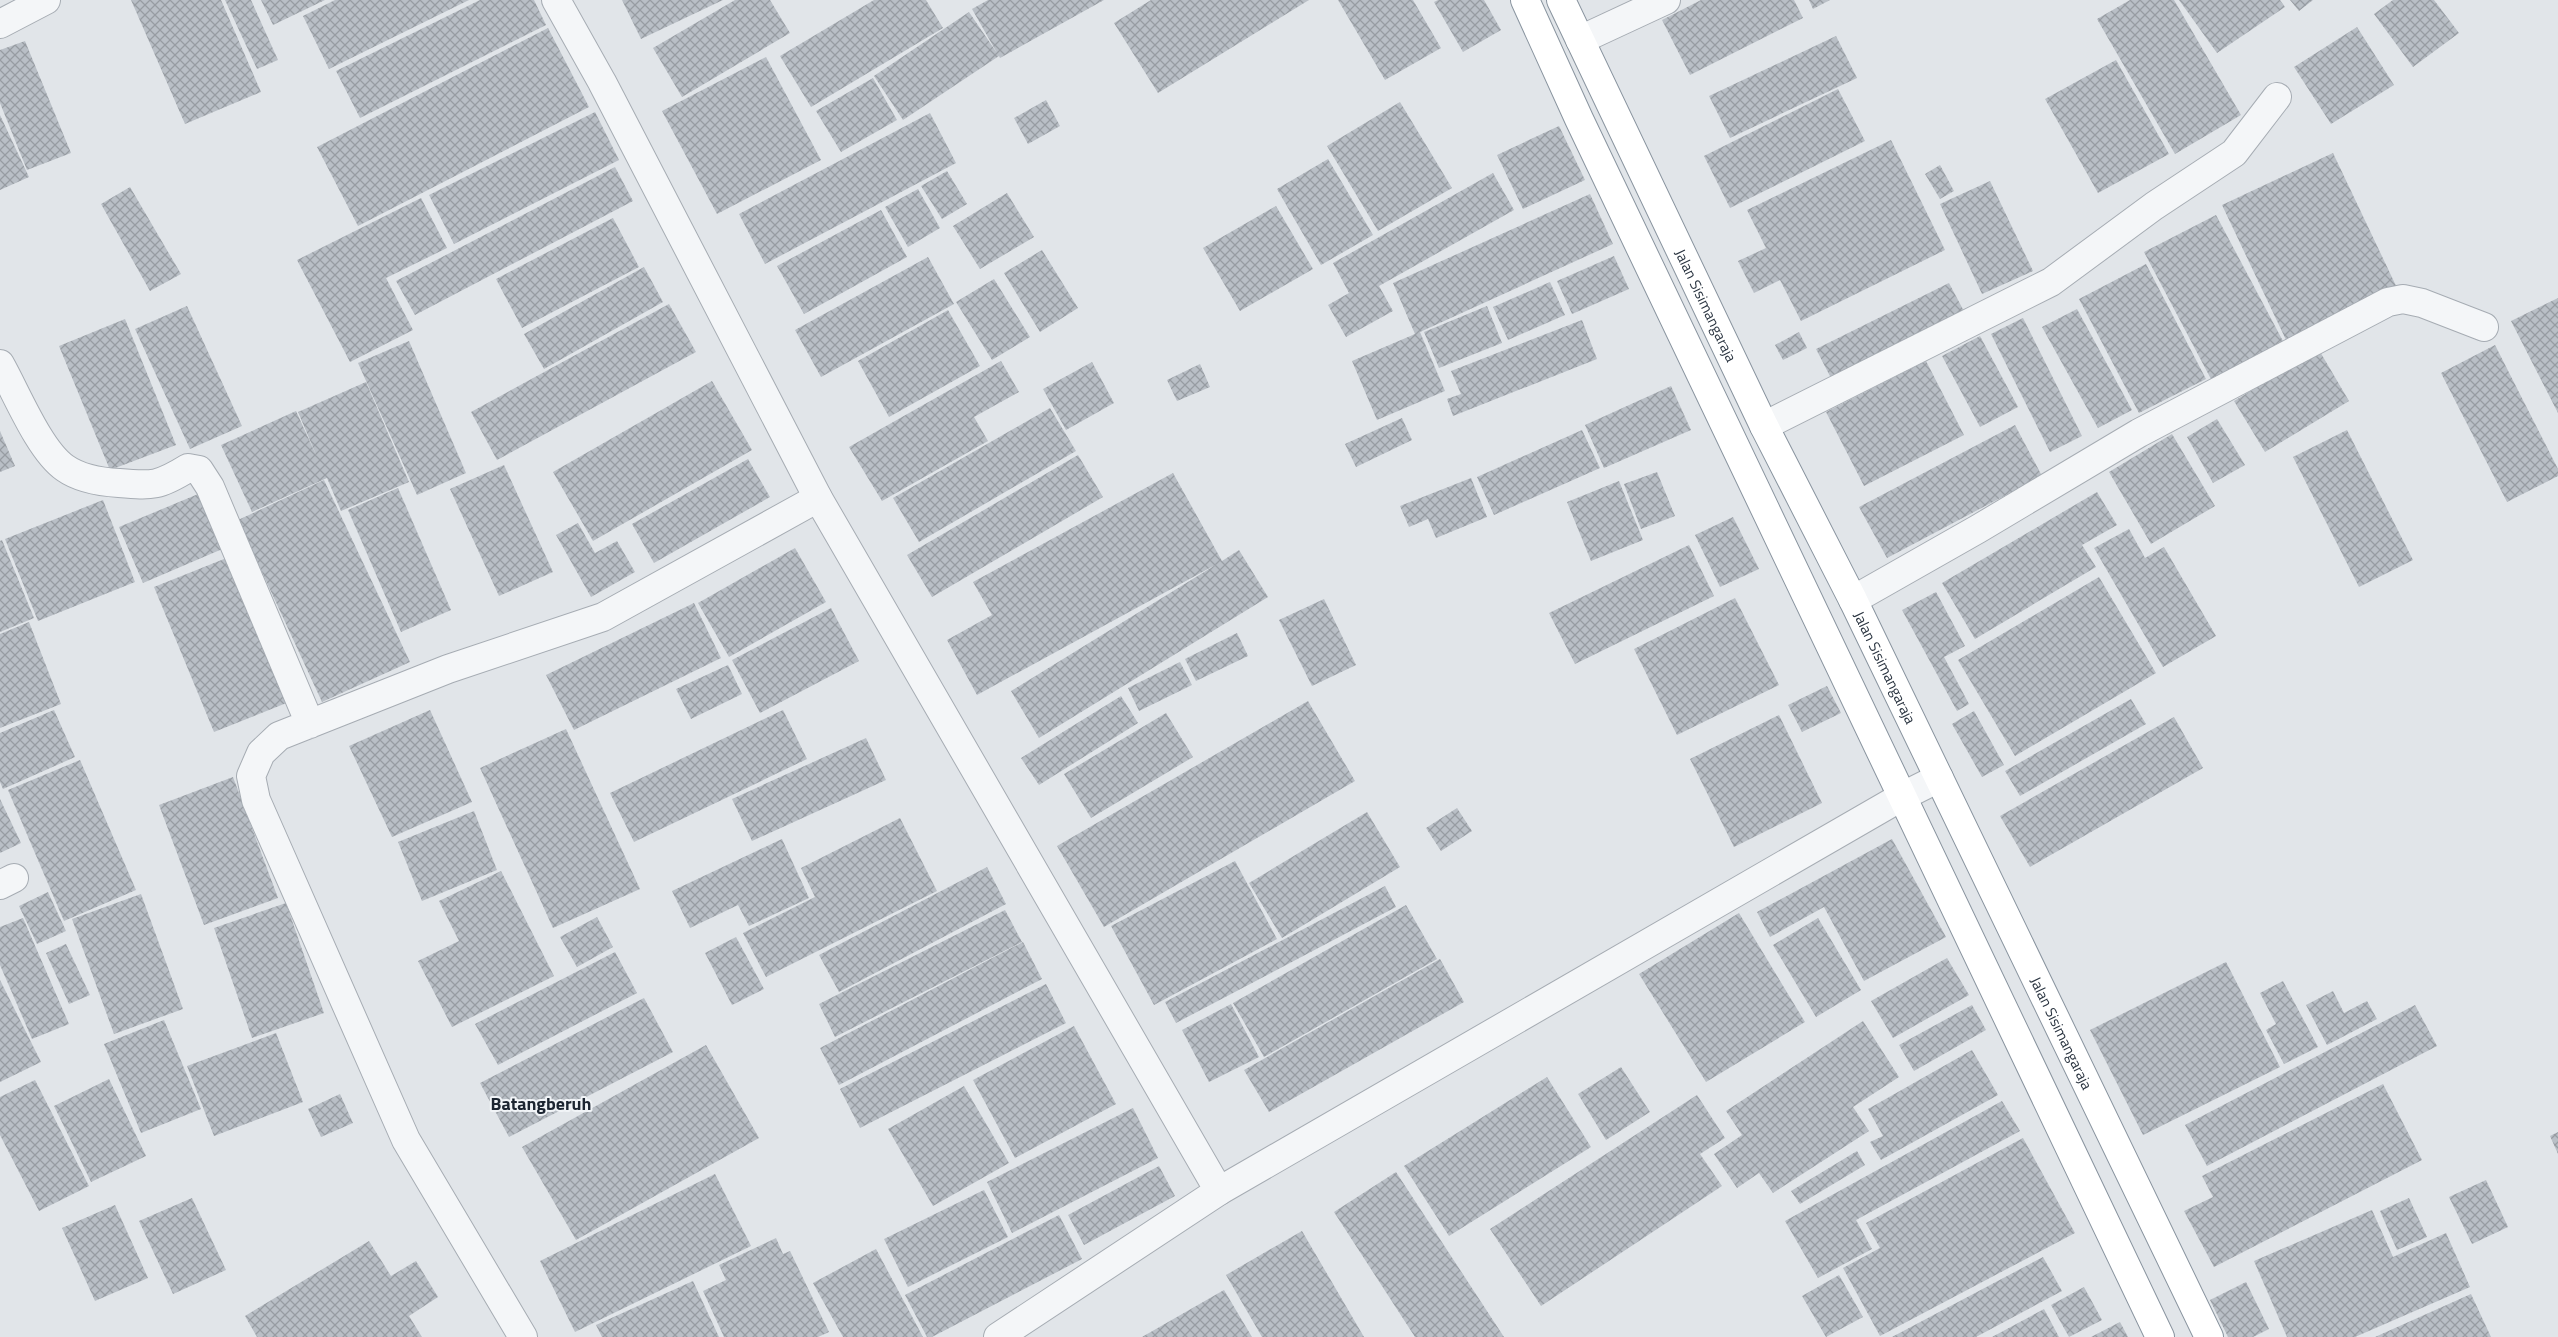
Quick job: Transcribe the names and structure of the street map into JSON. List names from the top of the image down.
{
  "streets": {
    "highway": ["Jalan Sisimangaraja"]
  },
  "districts": ["Batangberuh"]
}
